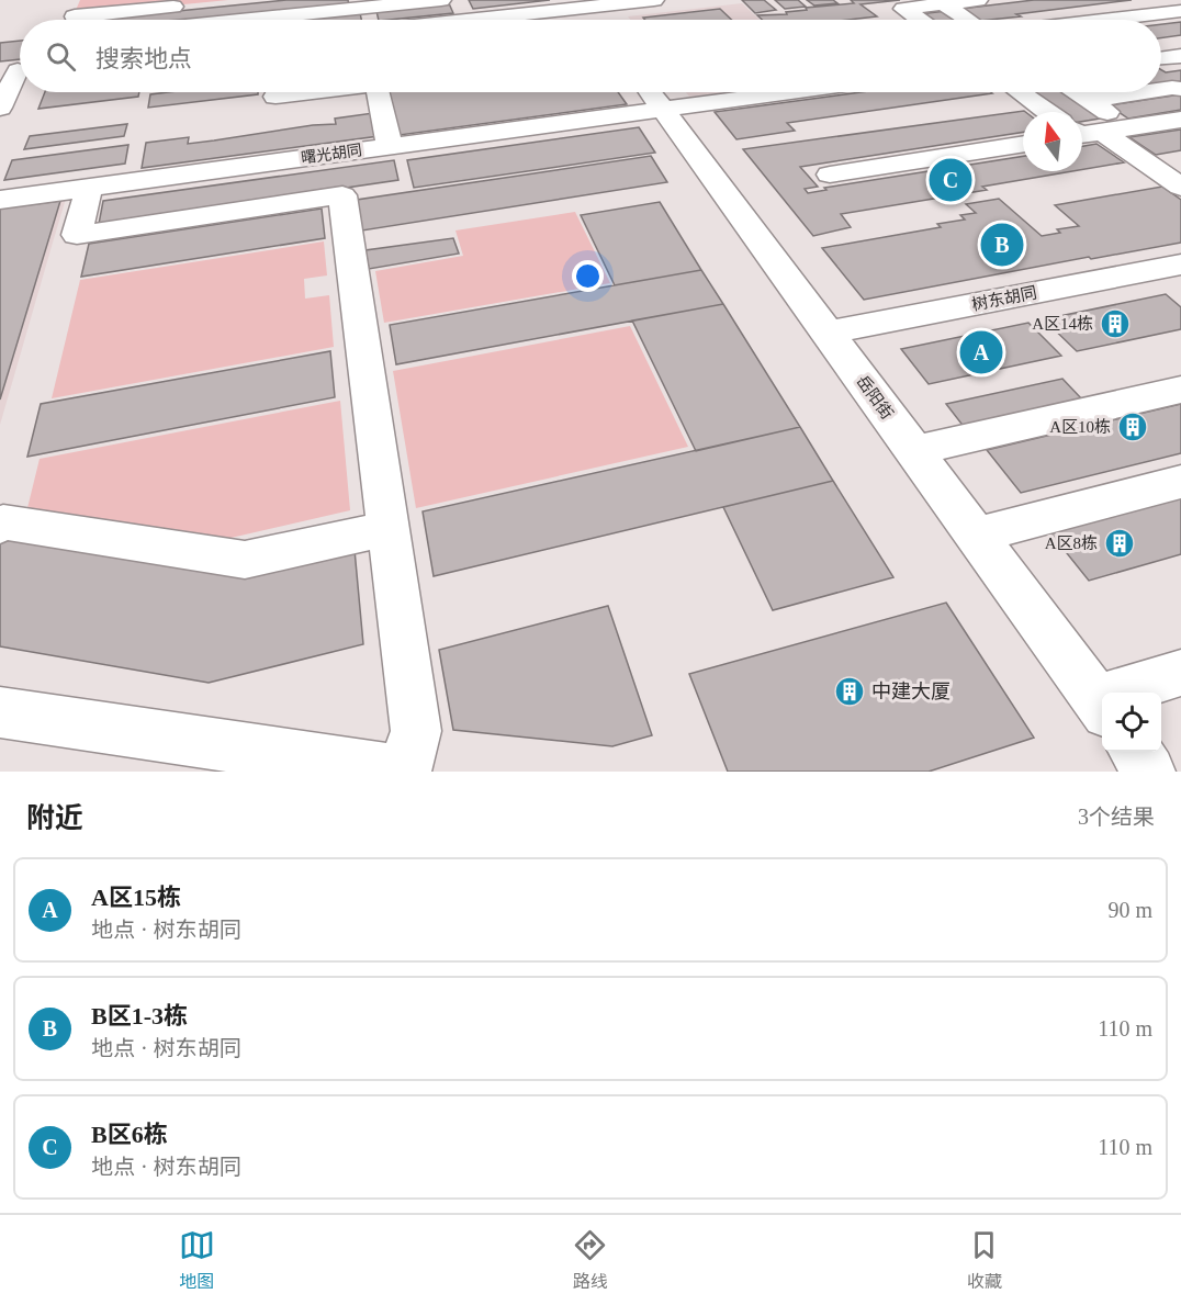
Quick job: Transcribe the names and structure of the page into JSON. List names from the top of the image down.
{
  "streets": {
    "street": ["曙光胡同", "树东胡同", "岳阳街"]
  },
  "crossings": [
    ["曙光胡同", "岳阳街"],
    ["树东胡同", "岳阳街"]
  ],
  "places": {
    "building": [
      "A区14栋",
      "A区10栋",
      "A区8栋",
      "中建大厦"
    ]
  },
  "north": "top",
  "page": {
    "search": "搜索地点",
    "pins": ["C", "B", "A"],
    "heading": ["附近", "3个结果"],
    "list": [
      {
        "mark": "A",
        "name": "A区15栋",
        "note": "地点 · 树东胡同",
        "value": "90 m"
      },
      {
        "mark": "B",
        "name": "B区1-3栋",
        "note": "地点 · 树东胡同",
        "value": "110 m"
      },
      {
        "mark": "C",
        "name": "B区6栋",
        "note": "地点 · 树东胡同",
        "value": "110 m"
      }
    ],
    "nav": ["地图", "路线", "收藏"]
  }
}
